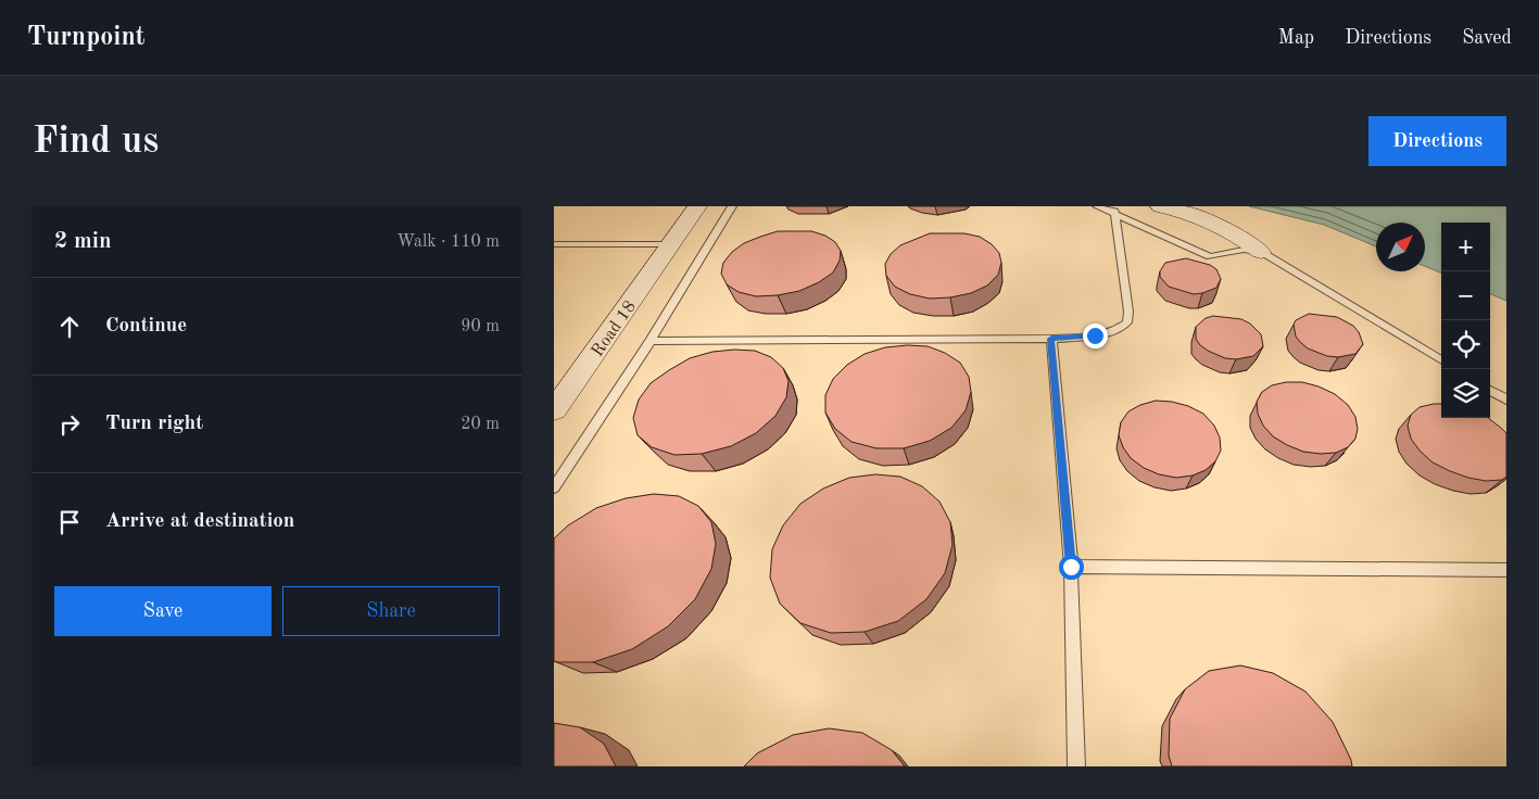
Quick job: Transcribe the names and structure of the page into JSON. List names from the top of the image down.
{
  "streets": {
    "street": ["Road 18"]
  },
  "north": "top right",
  "page": {
    "header": "Turnpoint",
    "nav": ["Map", "Directions", "Saved"],
    "buttons": [
      "Directions",
      ["Save", "Share"]
    ],
    "title": "Find us",
    "heading": ["2 min", "Walk · 110 m"],
    "map_buttons": ["+", "−"],
    "list": [
      ["Continue", "90 m"],
      ["Turn right", "20 m"],
      "Arrive at destination"
    ]
  }
}
